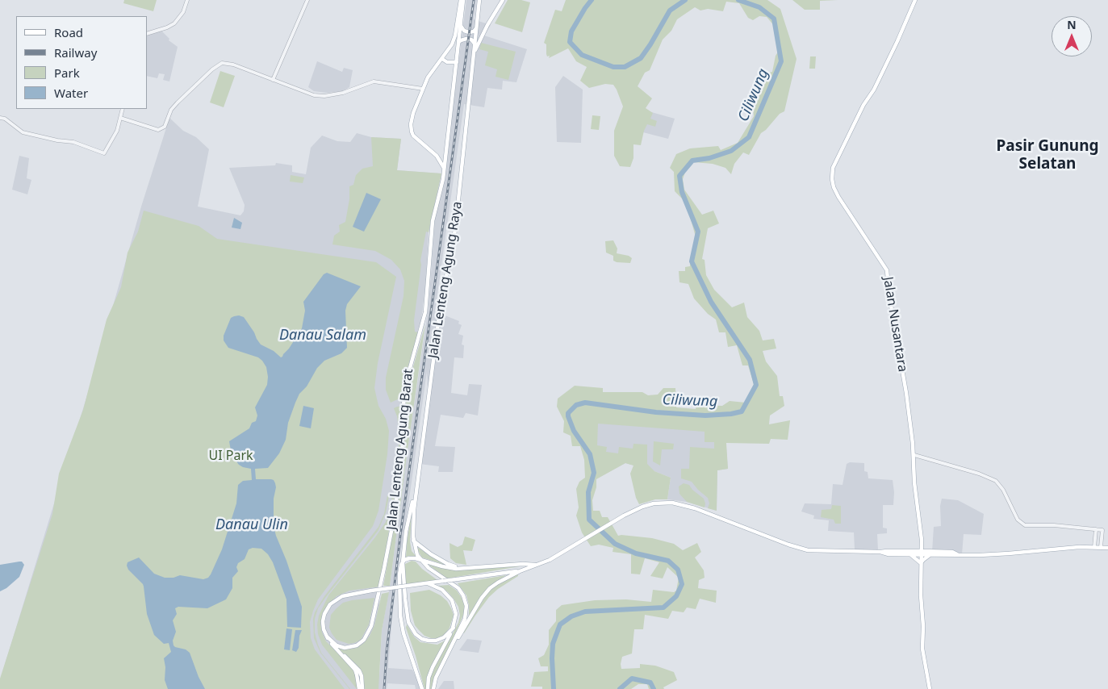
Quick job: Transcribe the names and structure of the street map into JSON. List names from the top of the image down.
{
  "streets": {
    "main road": ["Jalan Lenteng Agung Raya", "Jalan Nusantara", "Jalan Lenteng Agung Barat"]
  },
  "districts": ["Pasir Gunung Selatan"],
  "water": ["Ciliwung", "Danau Salam", "Danau Ulin"],
  "parks": ["UI Park"],
  "legend": [
    "Road",
    "Railway",
    "Park",
    "Water"
  ],
  "north": "top"
}
